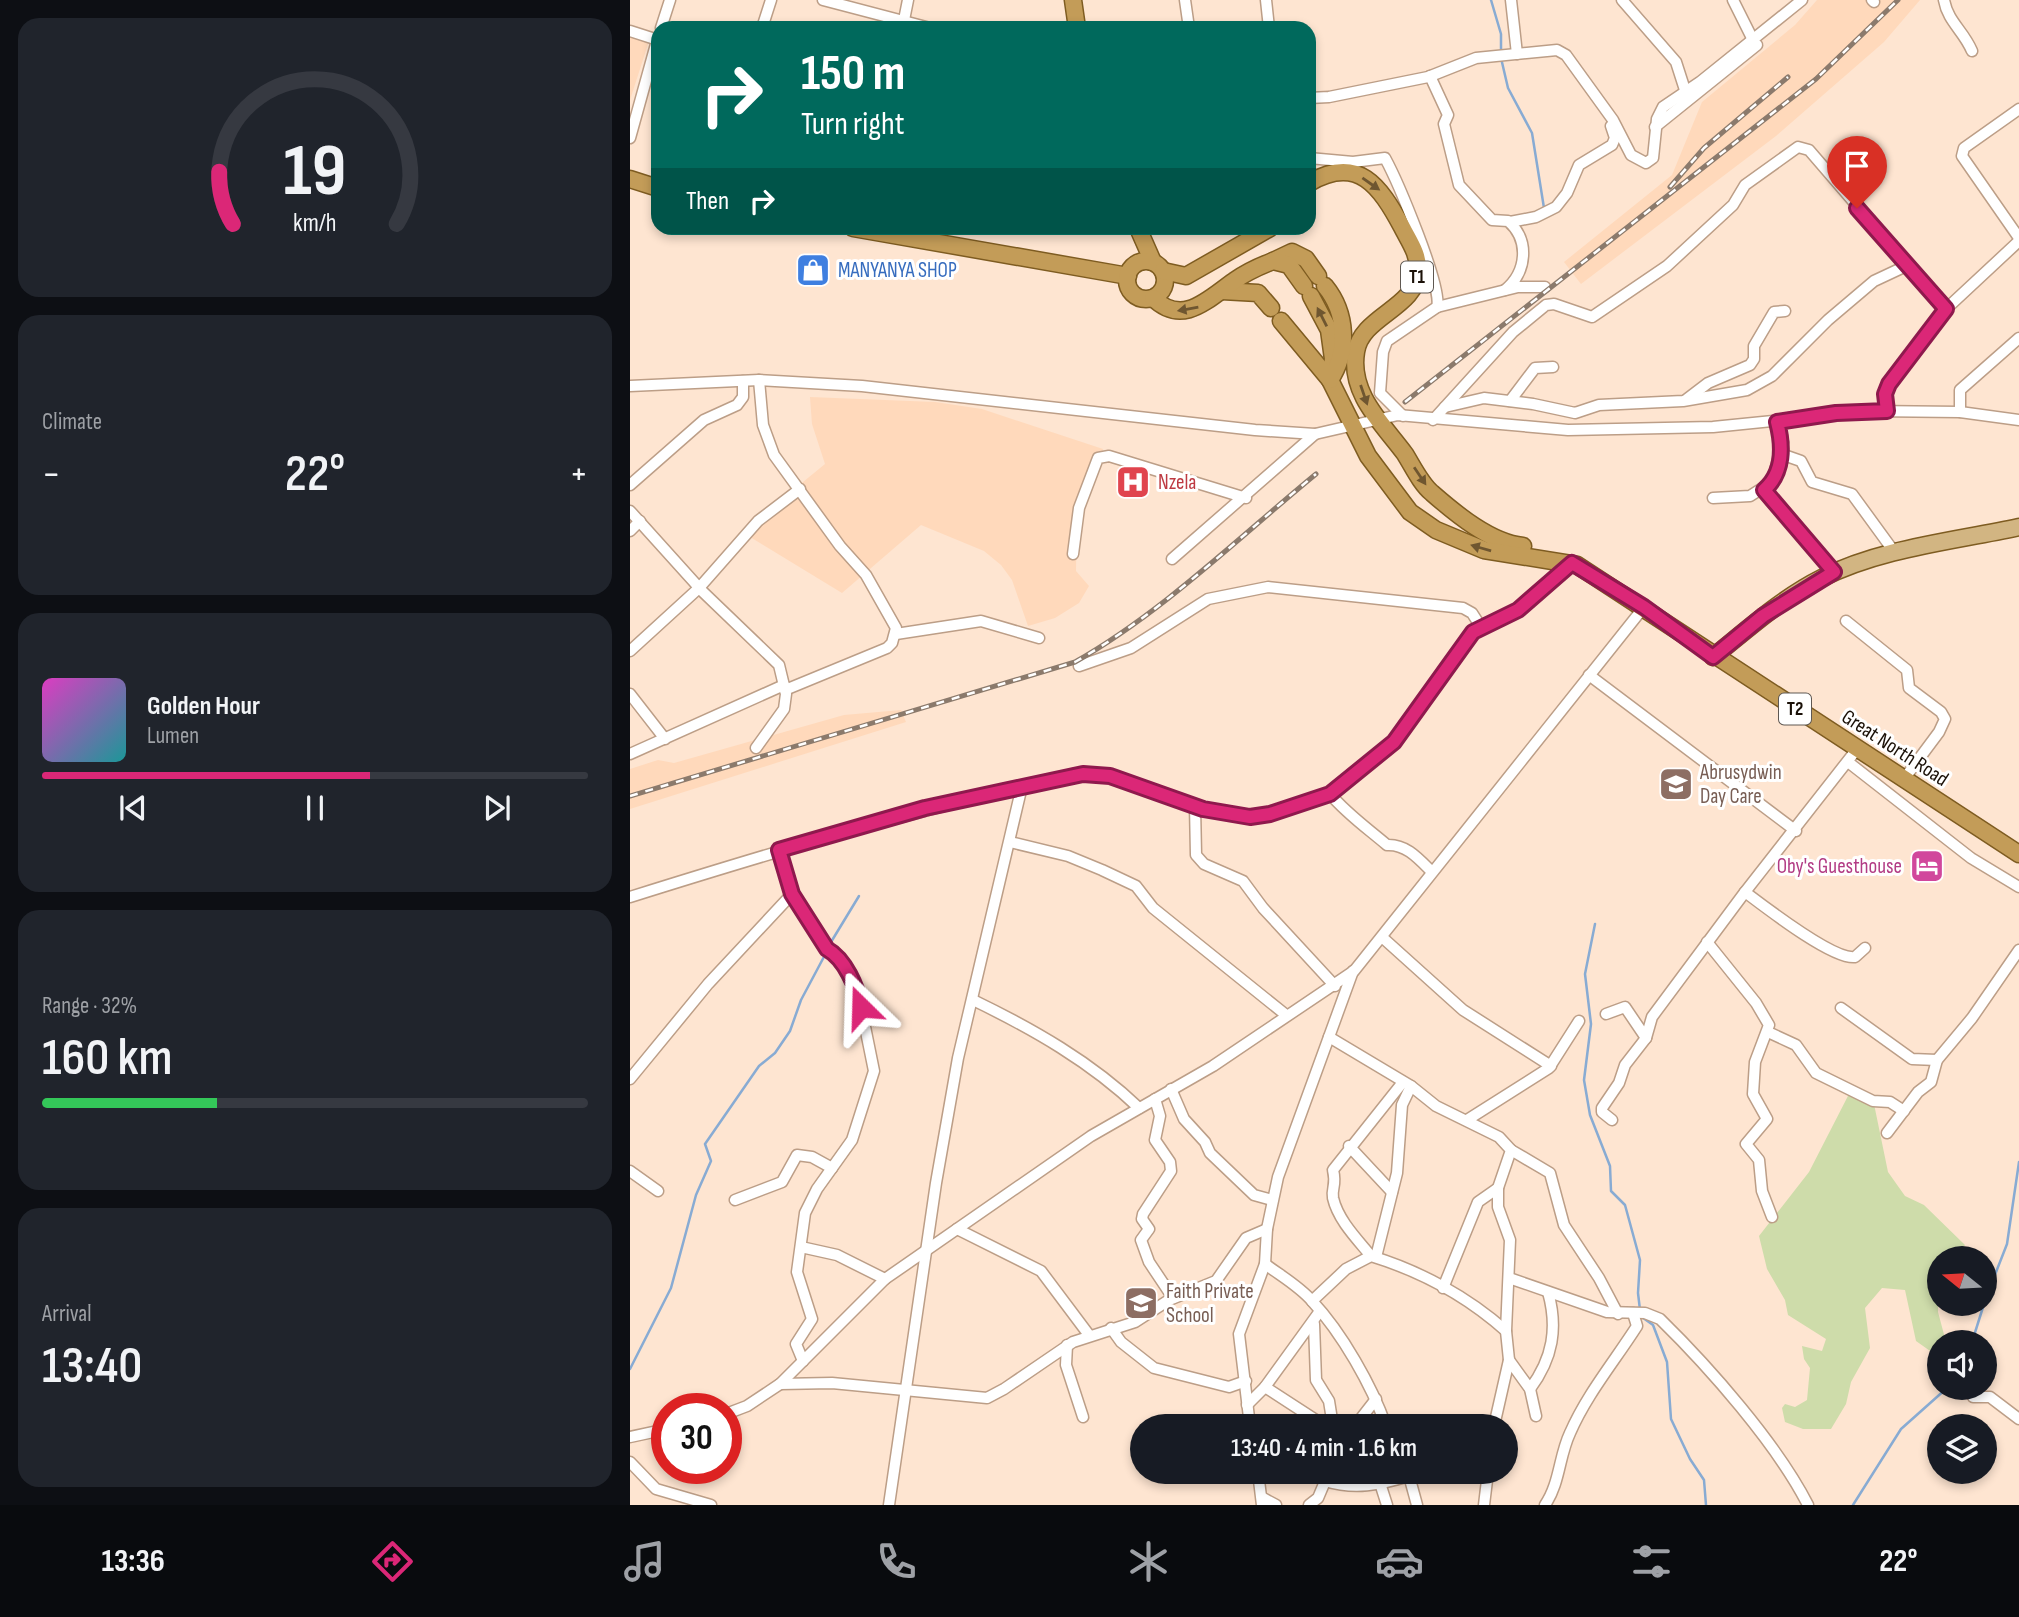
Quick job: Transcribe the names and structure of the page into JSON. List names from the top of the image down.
{
  "streets": {
    "highway": ["T1", "T2", "Great North Road"]
  },
  "crossings": [
    ["T1", "Great North Road"]
  ],
  "places": {
    "shop": ["MANYANYA SHOP"],
    "hospital": ["Nzela"],
    "school or university": ["Abrusydwin Day Care", "Faith Private School"],
    "hotel": ["Oby's Guesthouse"]
  },
  "north": "left",
  "page": {
    "turn": ["150 m", "Turn right"],
    "then": "Then",
    "tile": [
      "Climate",
      ["Range · 32%", "160 km"],
      ["Arrival", "13:40"]
    ],
    "heat": ["−", "22°", "+"],
    "song": ["Golden Hour", "Lumen"],
    "limit": "30",
    "trip": "13:40 · 4 min · 1.6 km",
    "tabs": ["13:36", "22°"],
    "gauge": ["19", "km/h"]
  }
}
